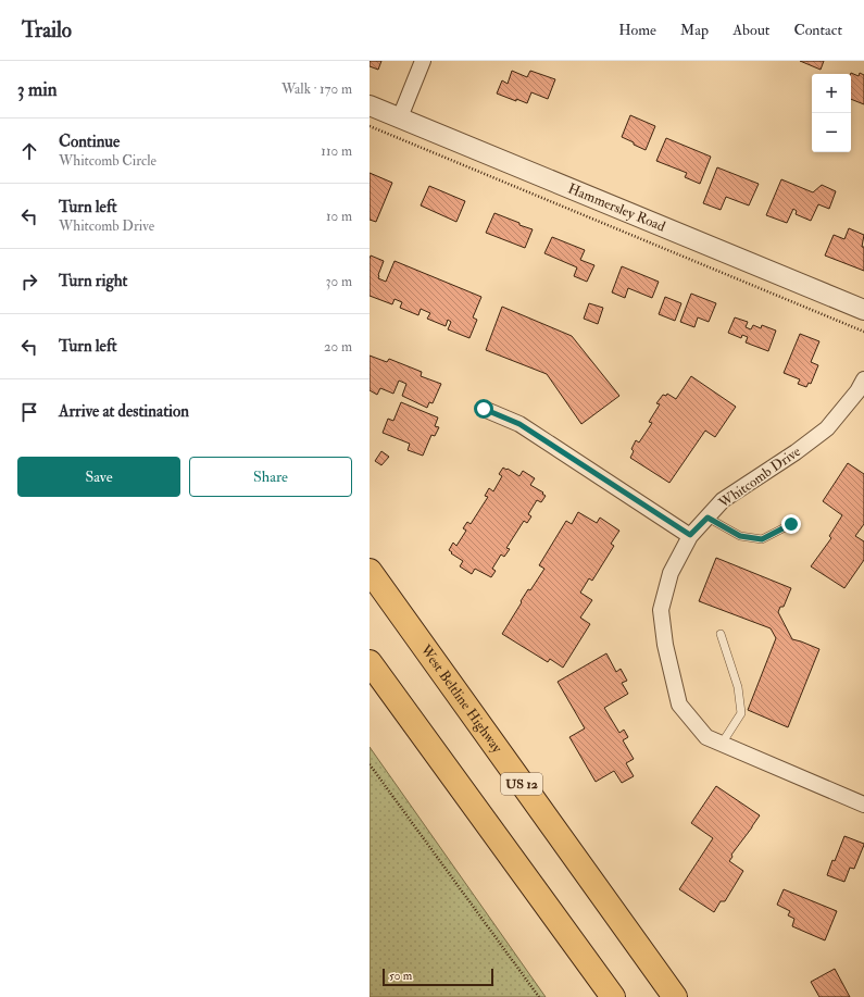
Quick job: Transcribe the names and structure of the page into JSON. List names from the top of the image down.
{
  "streets": {
    "highway": ["West Beltline Highway", "US 12"],
    "street": ["Hammersley Road", "Whitcomb Drive"]
  },
  "scale_bar": "50 m",
  "page": {
    "header": "Trailo",
    "nav": [
      "Home",
      "Map",
      "About",
      "Contact"
    ],
    "heading": ["3 min", "Walk · 170 m"],
    "map_buttons": ["+", "−"],
    "list": [
      ["Continue", "Whitcomb Circle", "110 m"],
      ["Turn left", "Whitcomb Drive", "10 m"],
      ["Turn right", "30 m"],
      ["Turn left", "20 m"],
      "Arrive at destination"
    ],
    "buttons": ["Save", "Share"],
    "scale": "50 m"
  }
}
